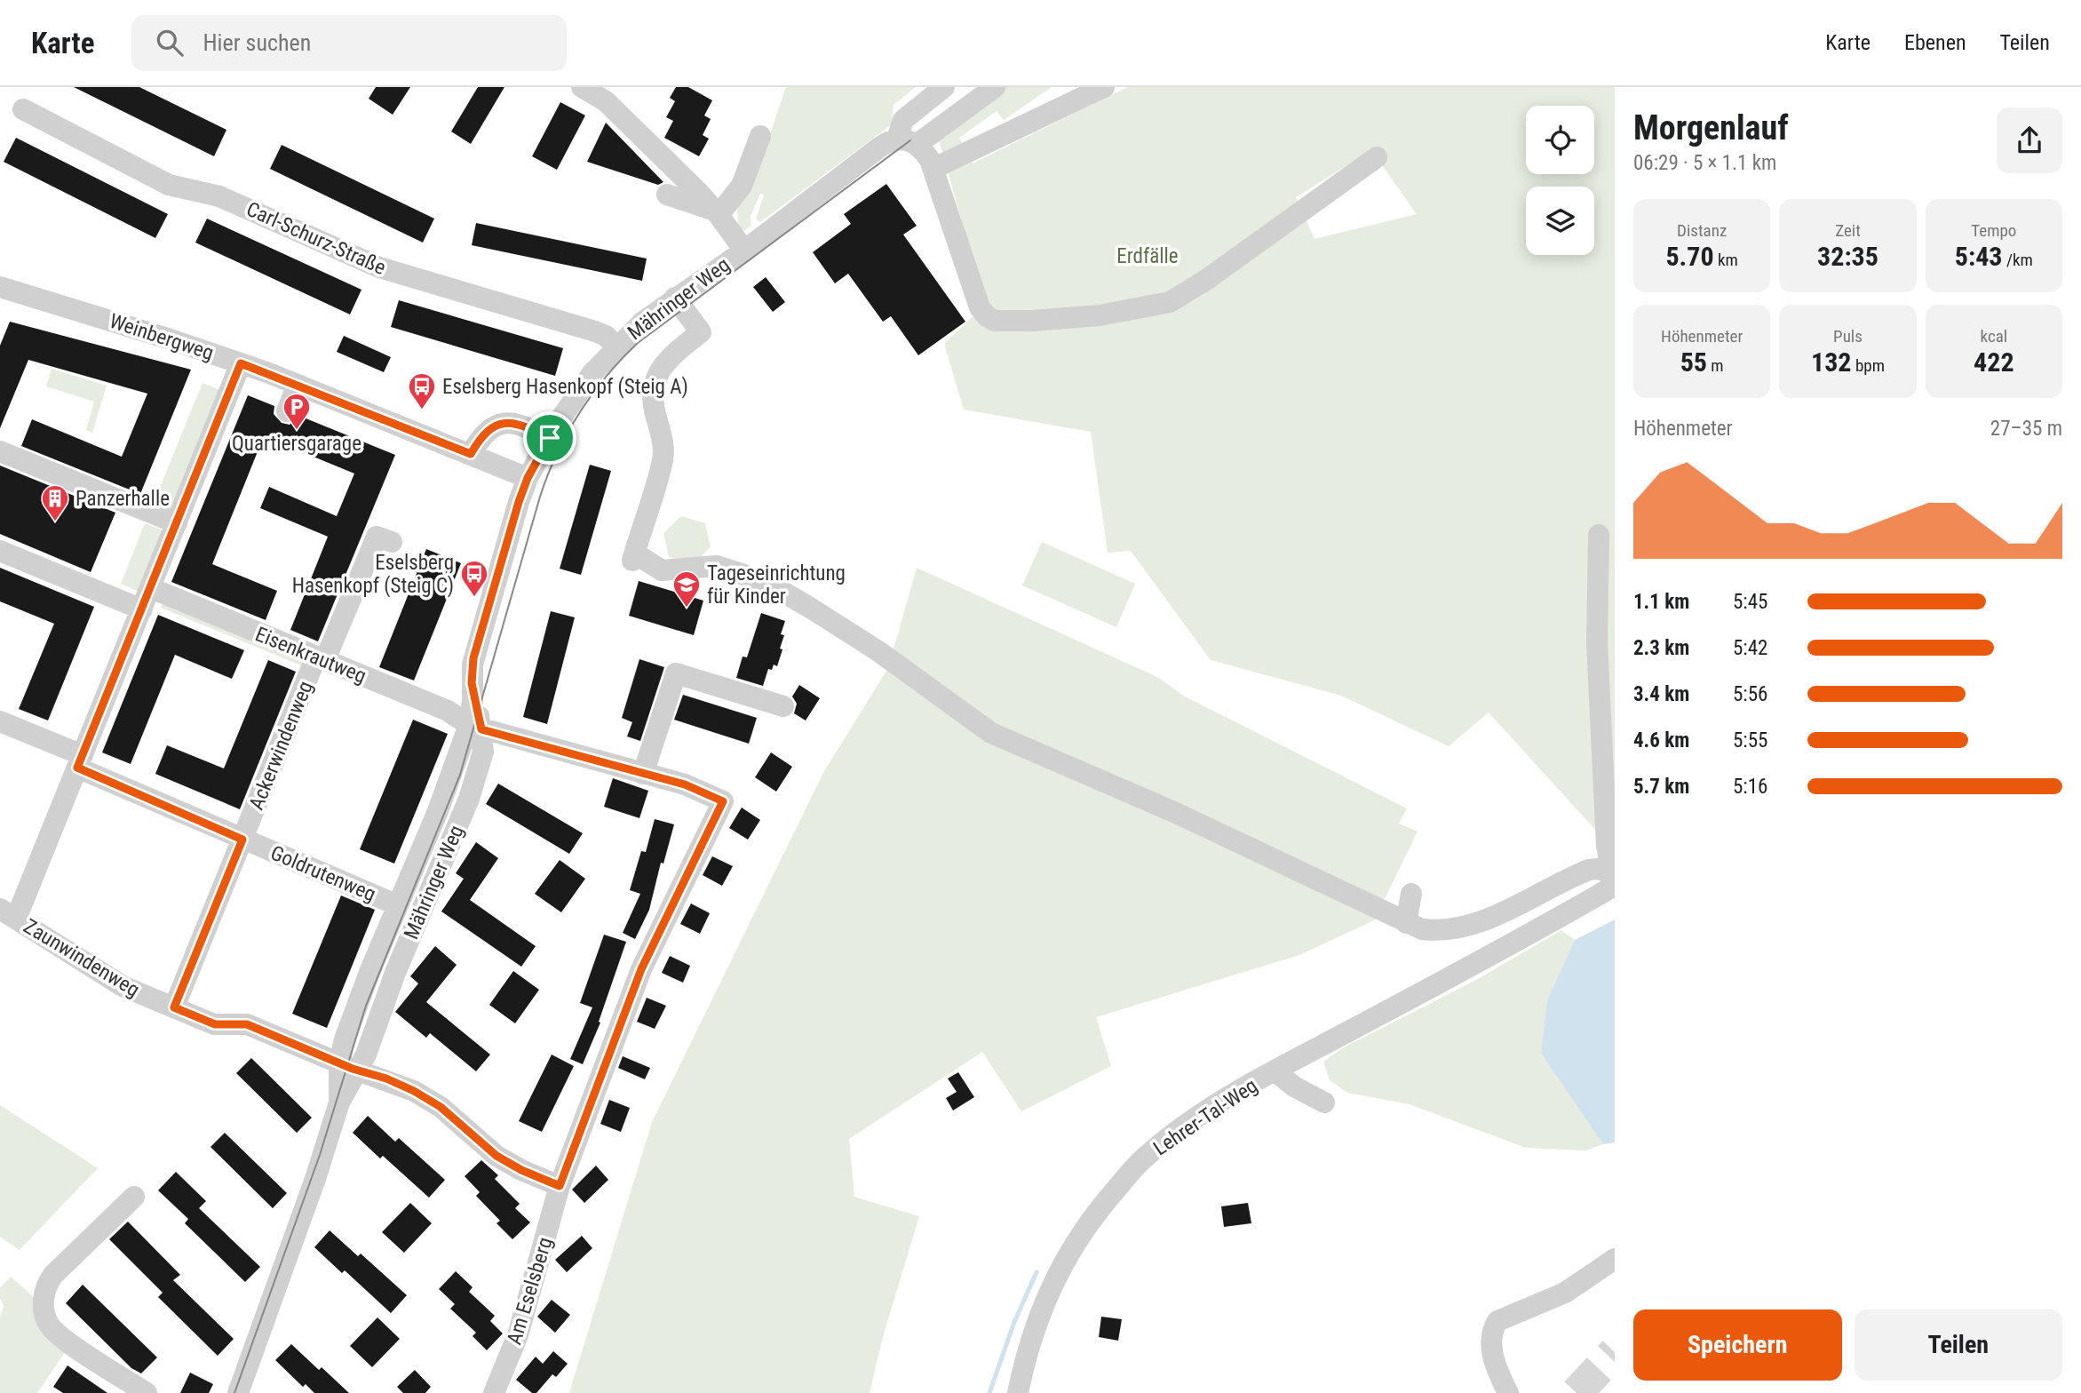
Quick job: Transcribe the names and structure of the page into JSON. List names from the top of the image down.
{
  "streets": {
    "street": [
      "Carl-Schurz-Straße",
      "Mähringer Weg",
      "Weinbergweg",
      "Eisenkrautweg",
      "Ackerwindenweg",
      "Goldrutenweg",
      "Zaunwindenweg",
      "Lehrer-Tal-Weg",
      "Am Eselsberg"
    ]
  },
  "crossings": [
    ["Carl-Schurz-Straße", "Mähringer Weg"],
    ["Mähringer Weg", "Weinbergweg"],
    ["Mähringer Weg", "Eisenkrautweg"],
    ["Mähringer Weg", "Goldrutenweg"],
    ["Mähringer Weg", "Zaunwindenweg"],
    ["Mähringer Weg", "Am Eselsberg"],
    ["Eisenkrautweg", "Ackerwindenweg"],
    ["Eisenkrautweg", "Am Eselsberg"],
    ["Ackerwindenweg", "Goldrutenweg"],
    ["Ackerwindenweg", "Zaunwindenweg"]
  ],
  "parks": ["Erdfälle"],
  "places": {
    "bus stop": ["Eselsberg Hasenkopf (Steig A)", "Eselsberg Hasenkopf (Steig C)"],
    "parking": ["Quartiersgarage"],
    "building": ["Panzerhalle"],
    "school or university": ["Tageseinrichtung für Kinder"]
  },
  "page": {
    "header": "Karte",
    "search": "Hier suchen",
    "nav": ["Karte", "Ebenen", "Teilen"],
    "heading": ["Morgenlauf", "06:29 · 5 × 1.1 km"],
    "stats": [
      ["Distanz", "5.70 km"],
      ["Zeit", "32:35"],
      ["Tempo", "5:43 /km"],
      ["Höhenmeter", "55 m"],
      ["Puls", "132 bpm"],
      ["kcal", "422"]
    ],
    "chart": ["Höhenmeter", "27–35 m"],
    "list": [
      {
        "name": "1.1 km",
        "note": "5:45"
      },
      {
        "name": "2.3 km",
        "note": "5:42"
      },
      {
        "name": "3.4 km",
        "note": "5:56"
      },
      {
        "name": "4.6 km",
        "note": "5:55"
      },
      {
        "name": "5.7 km",
        "note": "5:16"
      }
    ],
    "buttons": ["Speichern", "Teilen"]
  }
}
